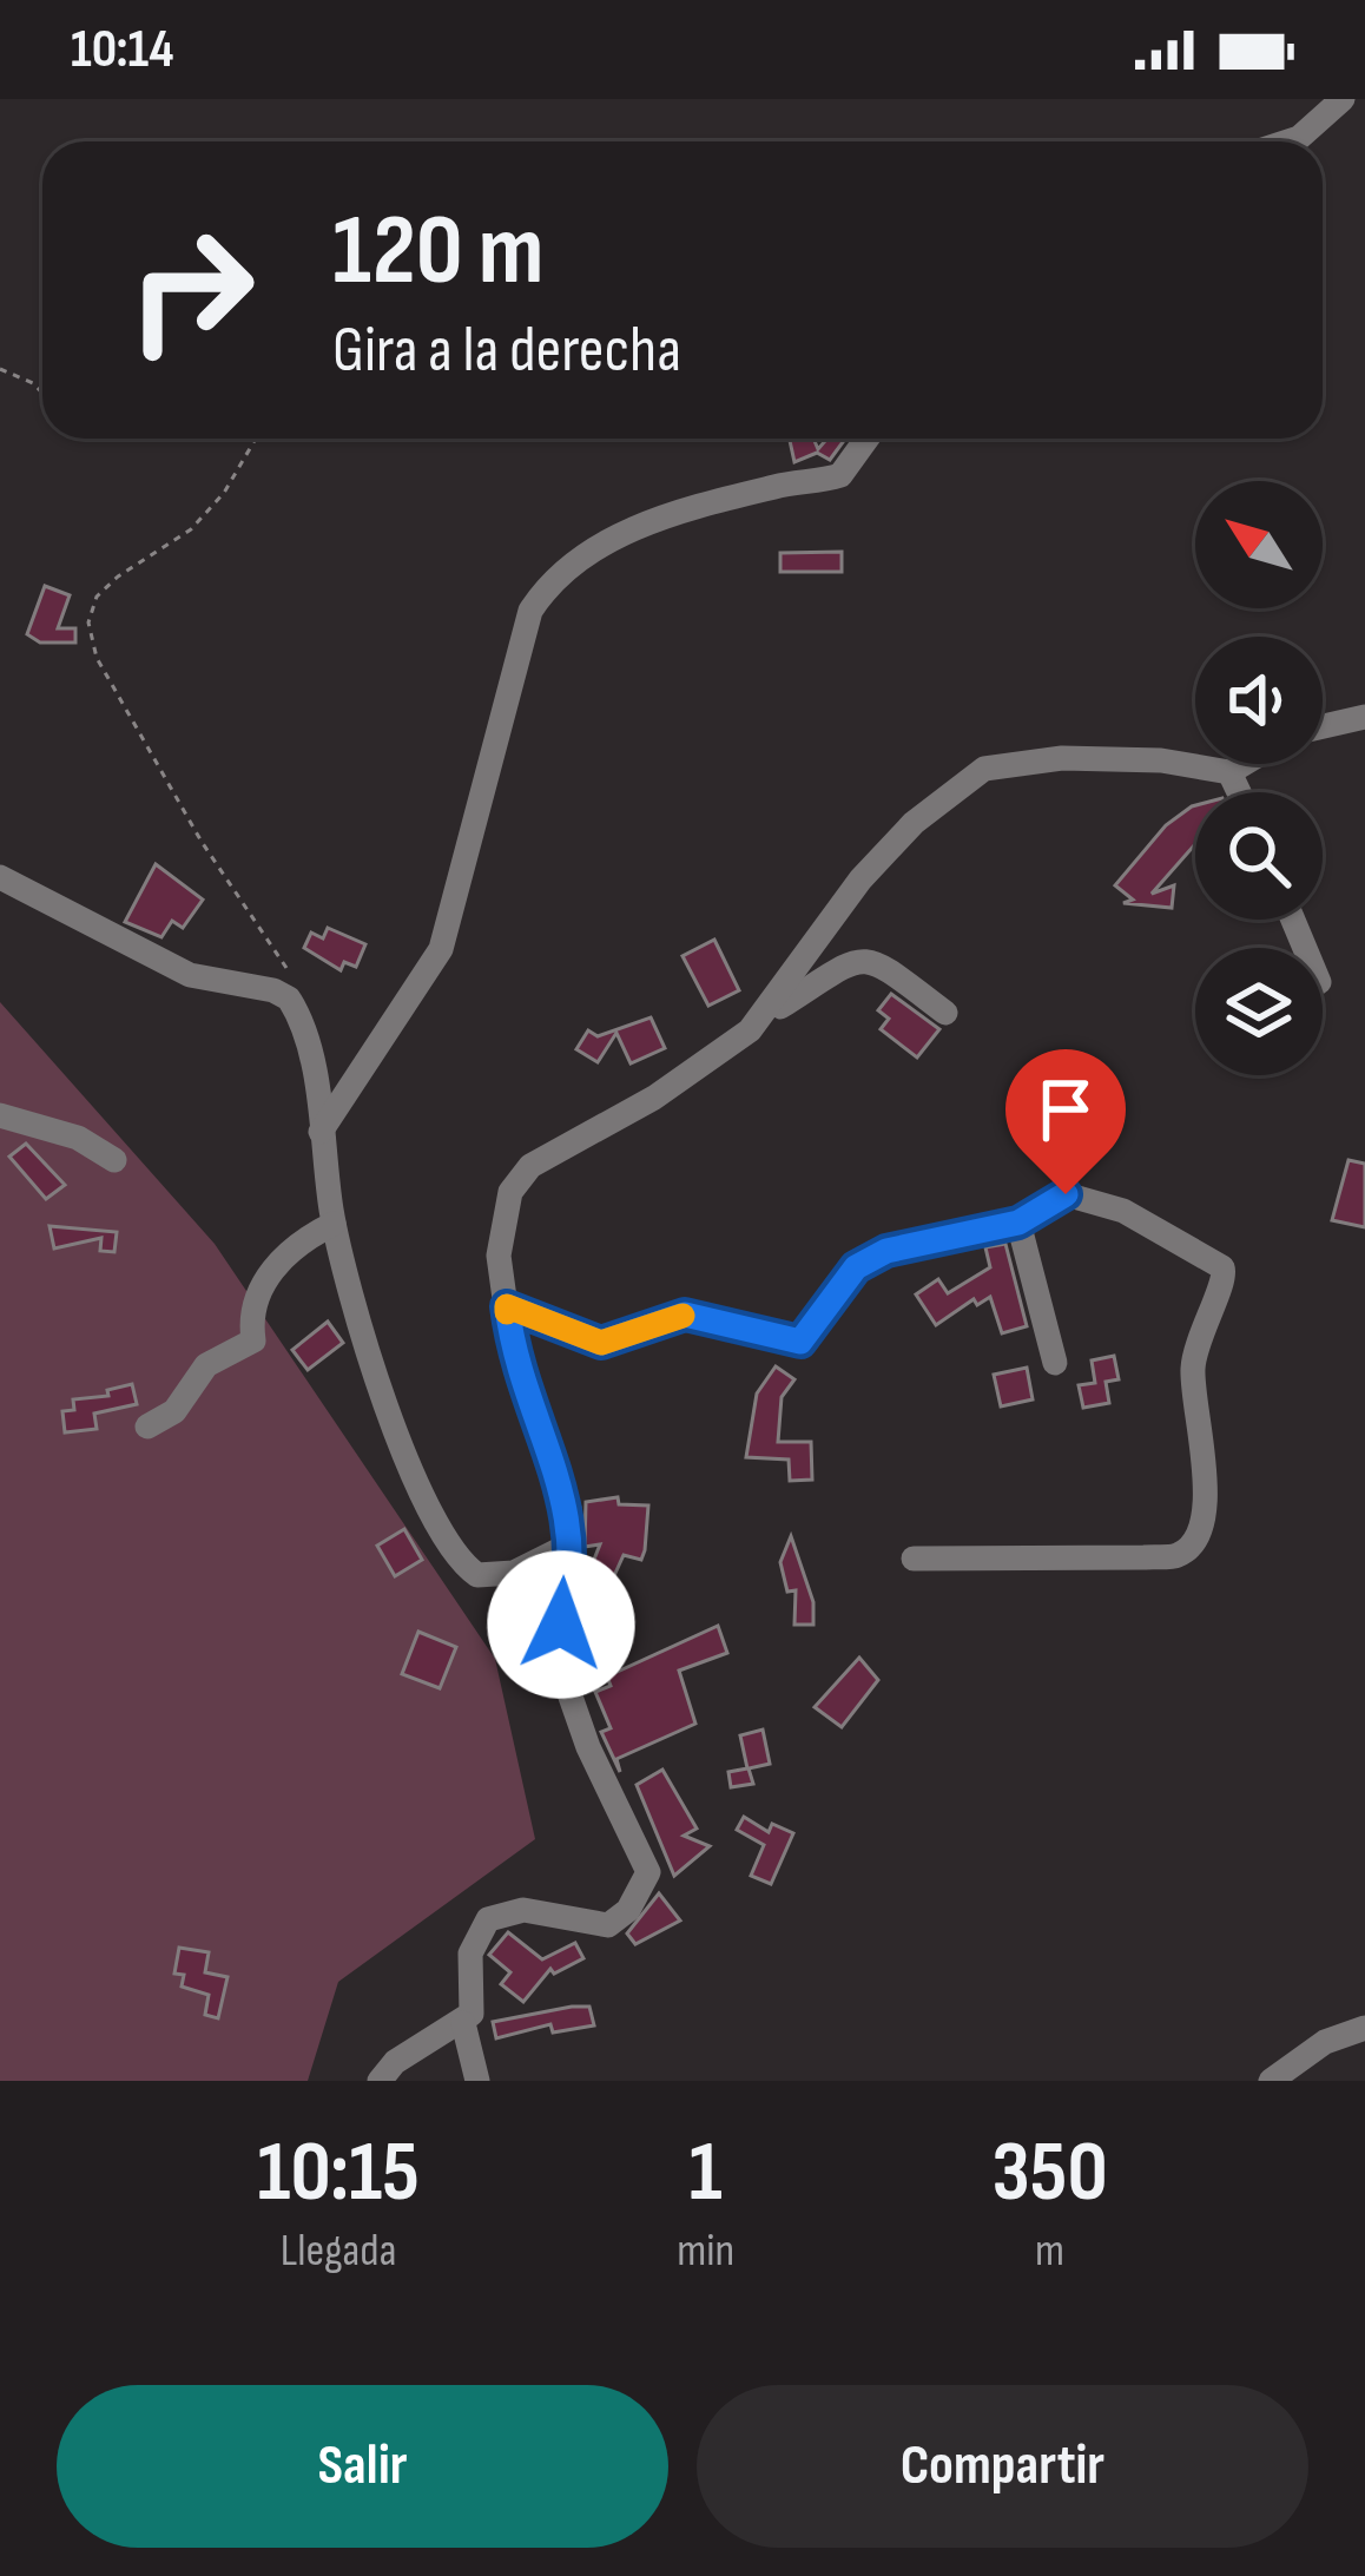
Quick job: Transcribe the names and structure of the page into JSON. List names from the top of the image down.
{
  "north": "top left",
  "page": {
    "status": "10:14",
    "turn": ["120 m", "Gira a la derecha"],
    "eta": [
      "10:15",
      "Llegada",
      "1",
      "min",
      "350",
      "m"
    ],
    "buttons": ["Salir", "Compartir"]
  }
}
